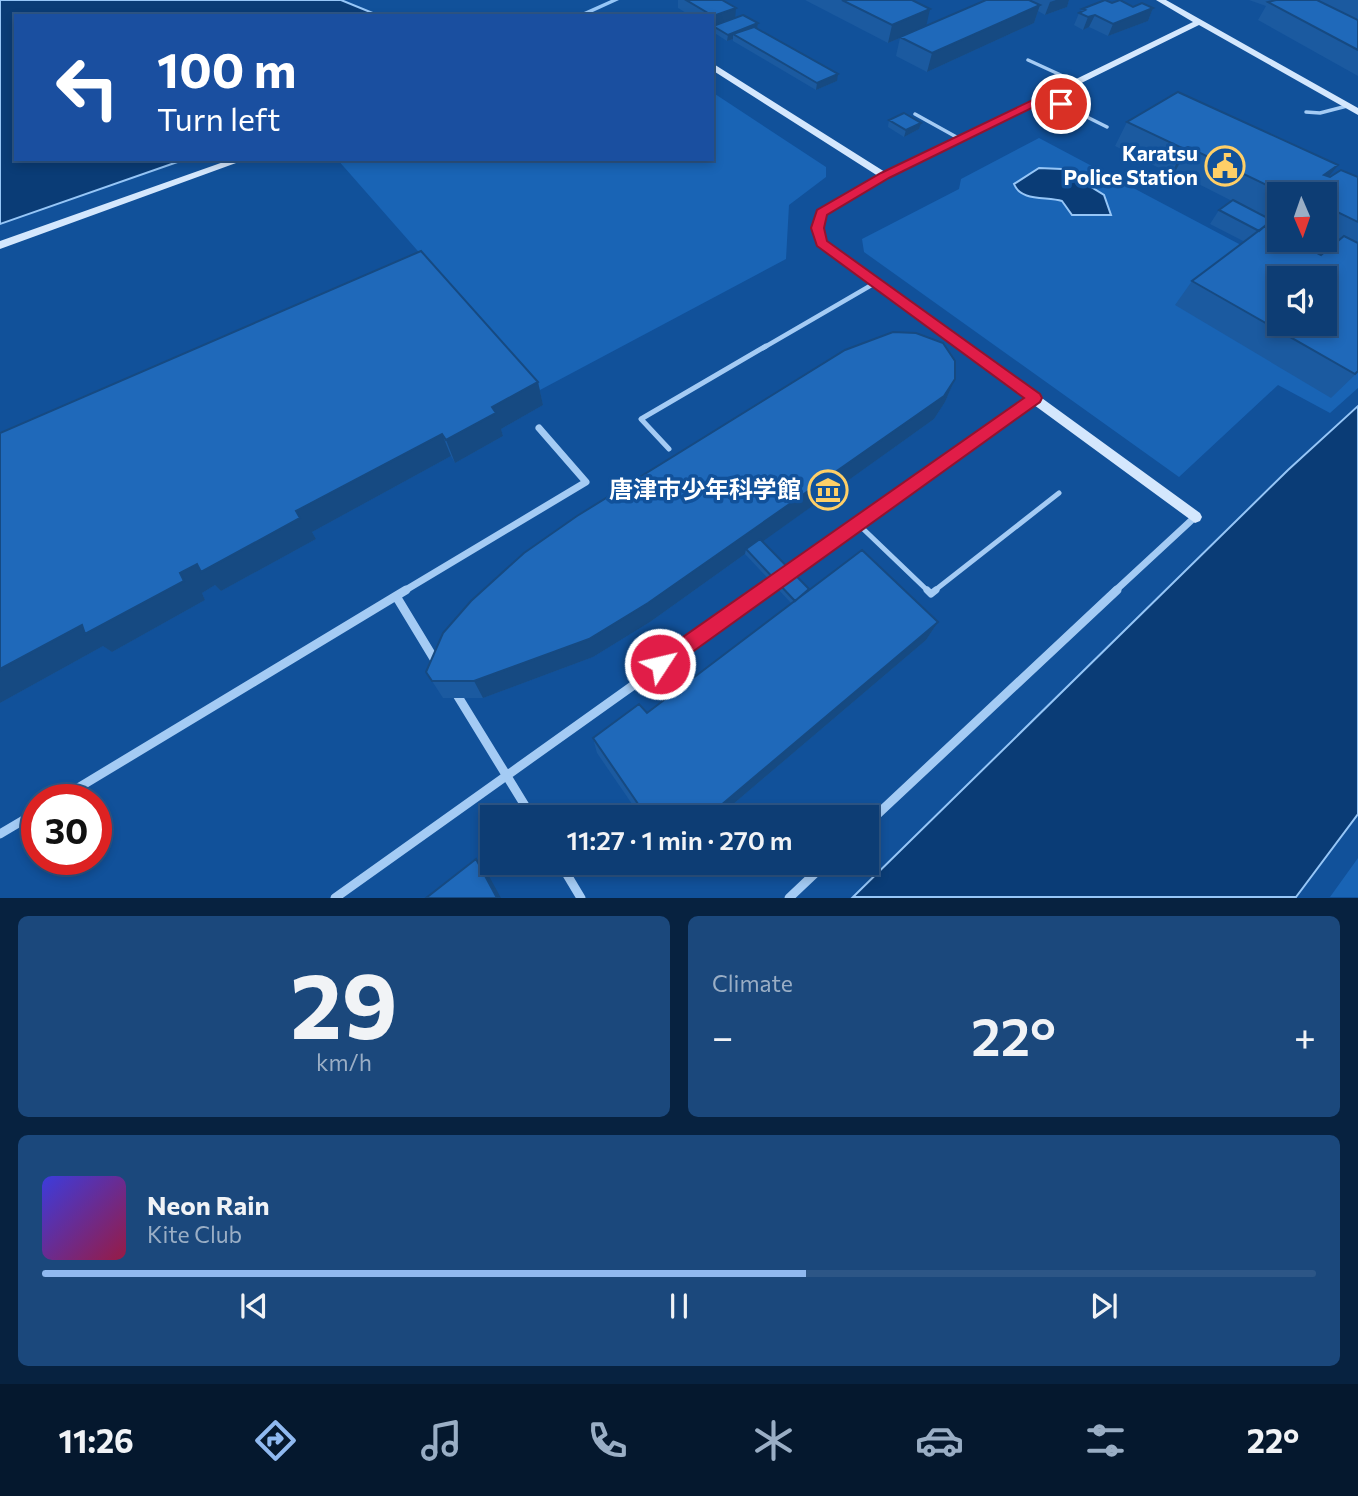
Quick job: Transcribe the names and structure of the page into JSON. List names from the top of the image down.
{
  "places": {
    "public building": ["Karatsu Police Station"],
    "museum": ["唐津市少年科学館"]
  },
  "north": "bottom",
  "page": {
    "turn": ["100 m", "Turn left"],
    "limit": "30",
    "trip": "11:27 · 1 min · 270 m",
    "tile": [
      ["29", "km/h"],
      "Climate"
    ],
    "heat": ["−", "22°", "+"],
    "song": ["Neon Rain", "Kite Club"],
    "tabs": ["11:26", "22°"]
  }
}
